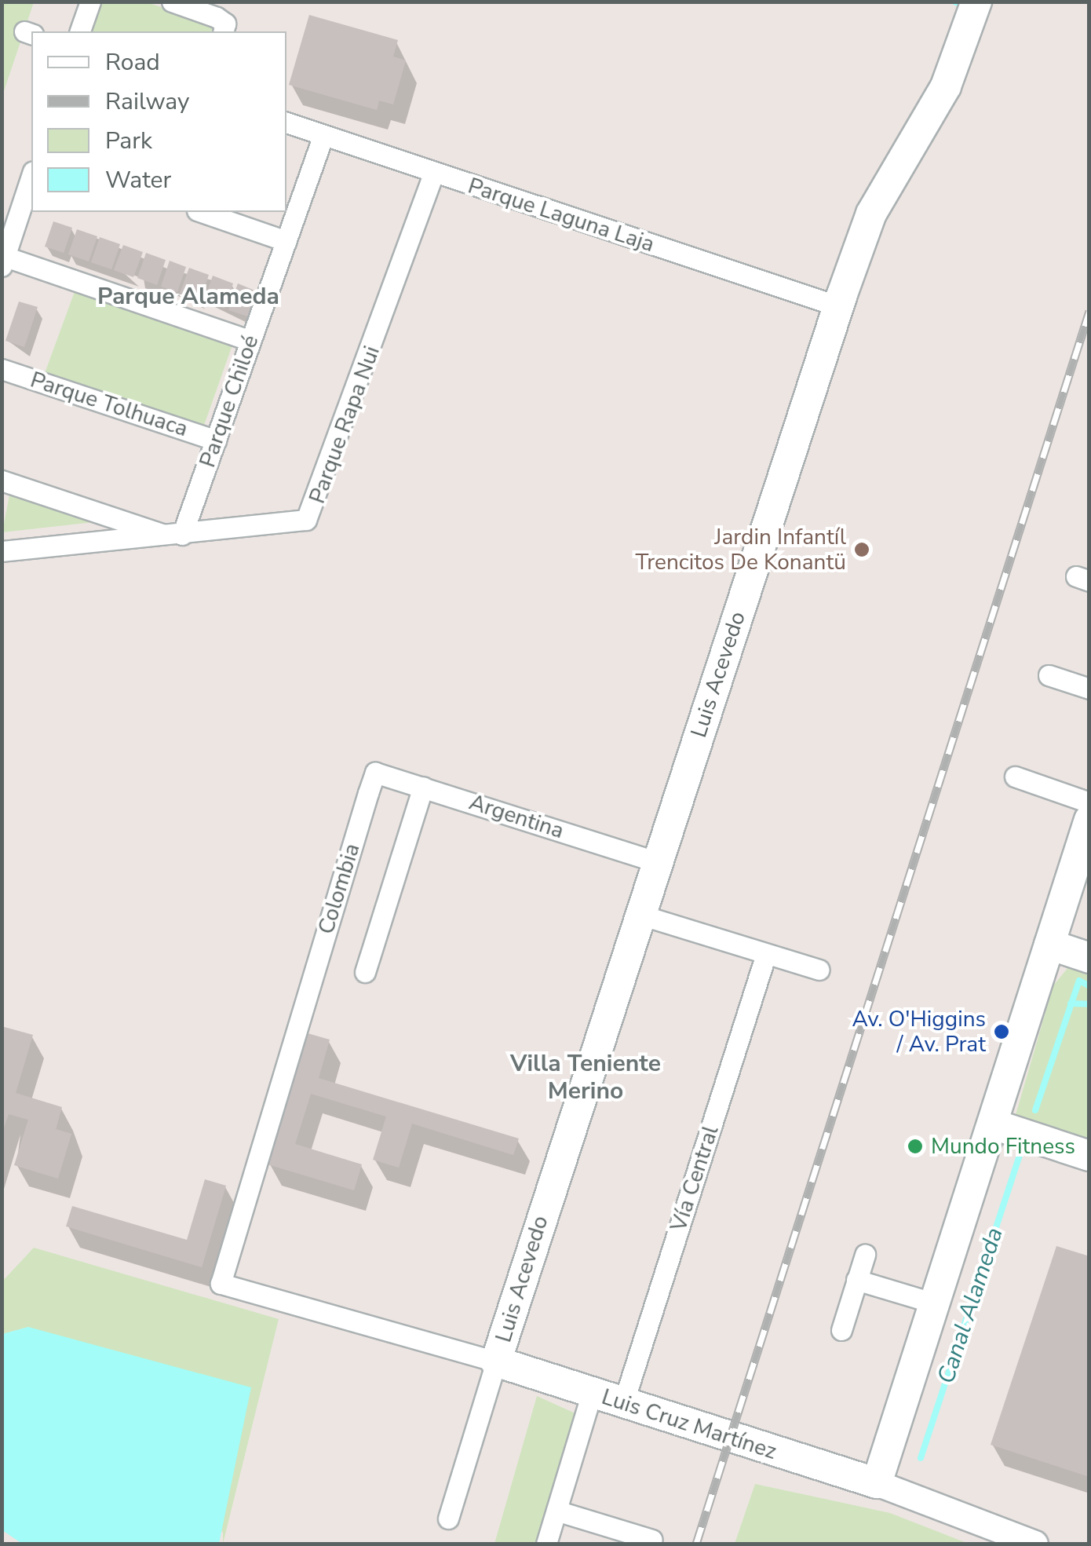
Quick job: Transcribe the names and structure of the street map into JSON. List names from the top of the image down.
{
  "streets": {
    "main road": ["Luis Acevedo", "Luis Cruz Martínez"],
    "street": [
      "Parque Laguna Laja",
      "Parque Chiloé",
      "Parque Tolhuaca",
      "Parque Rapa Nui",
      "Argentina",
      "Colombia",
      "Vía Central"
    ]
  },
  "crossings": [
    ["Parque Laguna Laja", "Parque Chiloé"],
    ["Parque Laguna Laja", "Parque Rapa Nui"],
    ["Parque Laguna Laja", "Luis Acevedo"],
    ["Parque Chiloé", "Parque Tolhuaca"],
    ["Parque Chiloé", "Parque Rapa Nui"],
    ["Luis Acevedo", "Argentina"],
    ["Luis Acevedo", "Colombia"],
    ["Luis Acevedo", "Luis Cruz Martínez"],
    ["Argentina", "Colombia"],
    ["Colombia", "Luis Cruz Martínez"],
    ["Vía Central", "Luis Cruz Martínez"]
  ],
  "districts": ["Parque Alameda", "Villa Teniente Merino"],
  "water": ["Canal Alameda"],
  "places": ["Jardin Infantíl Trencitos De Konantü", "Av. O'Higgins / Av. Prat", "Mundo Fitness"],
  "legend": [
    "Road",
    "Railway",
    "Park",
    "Water"
  ]
}
